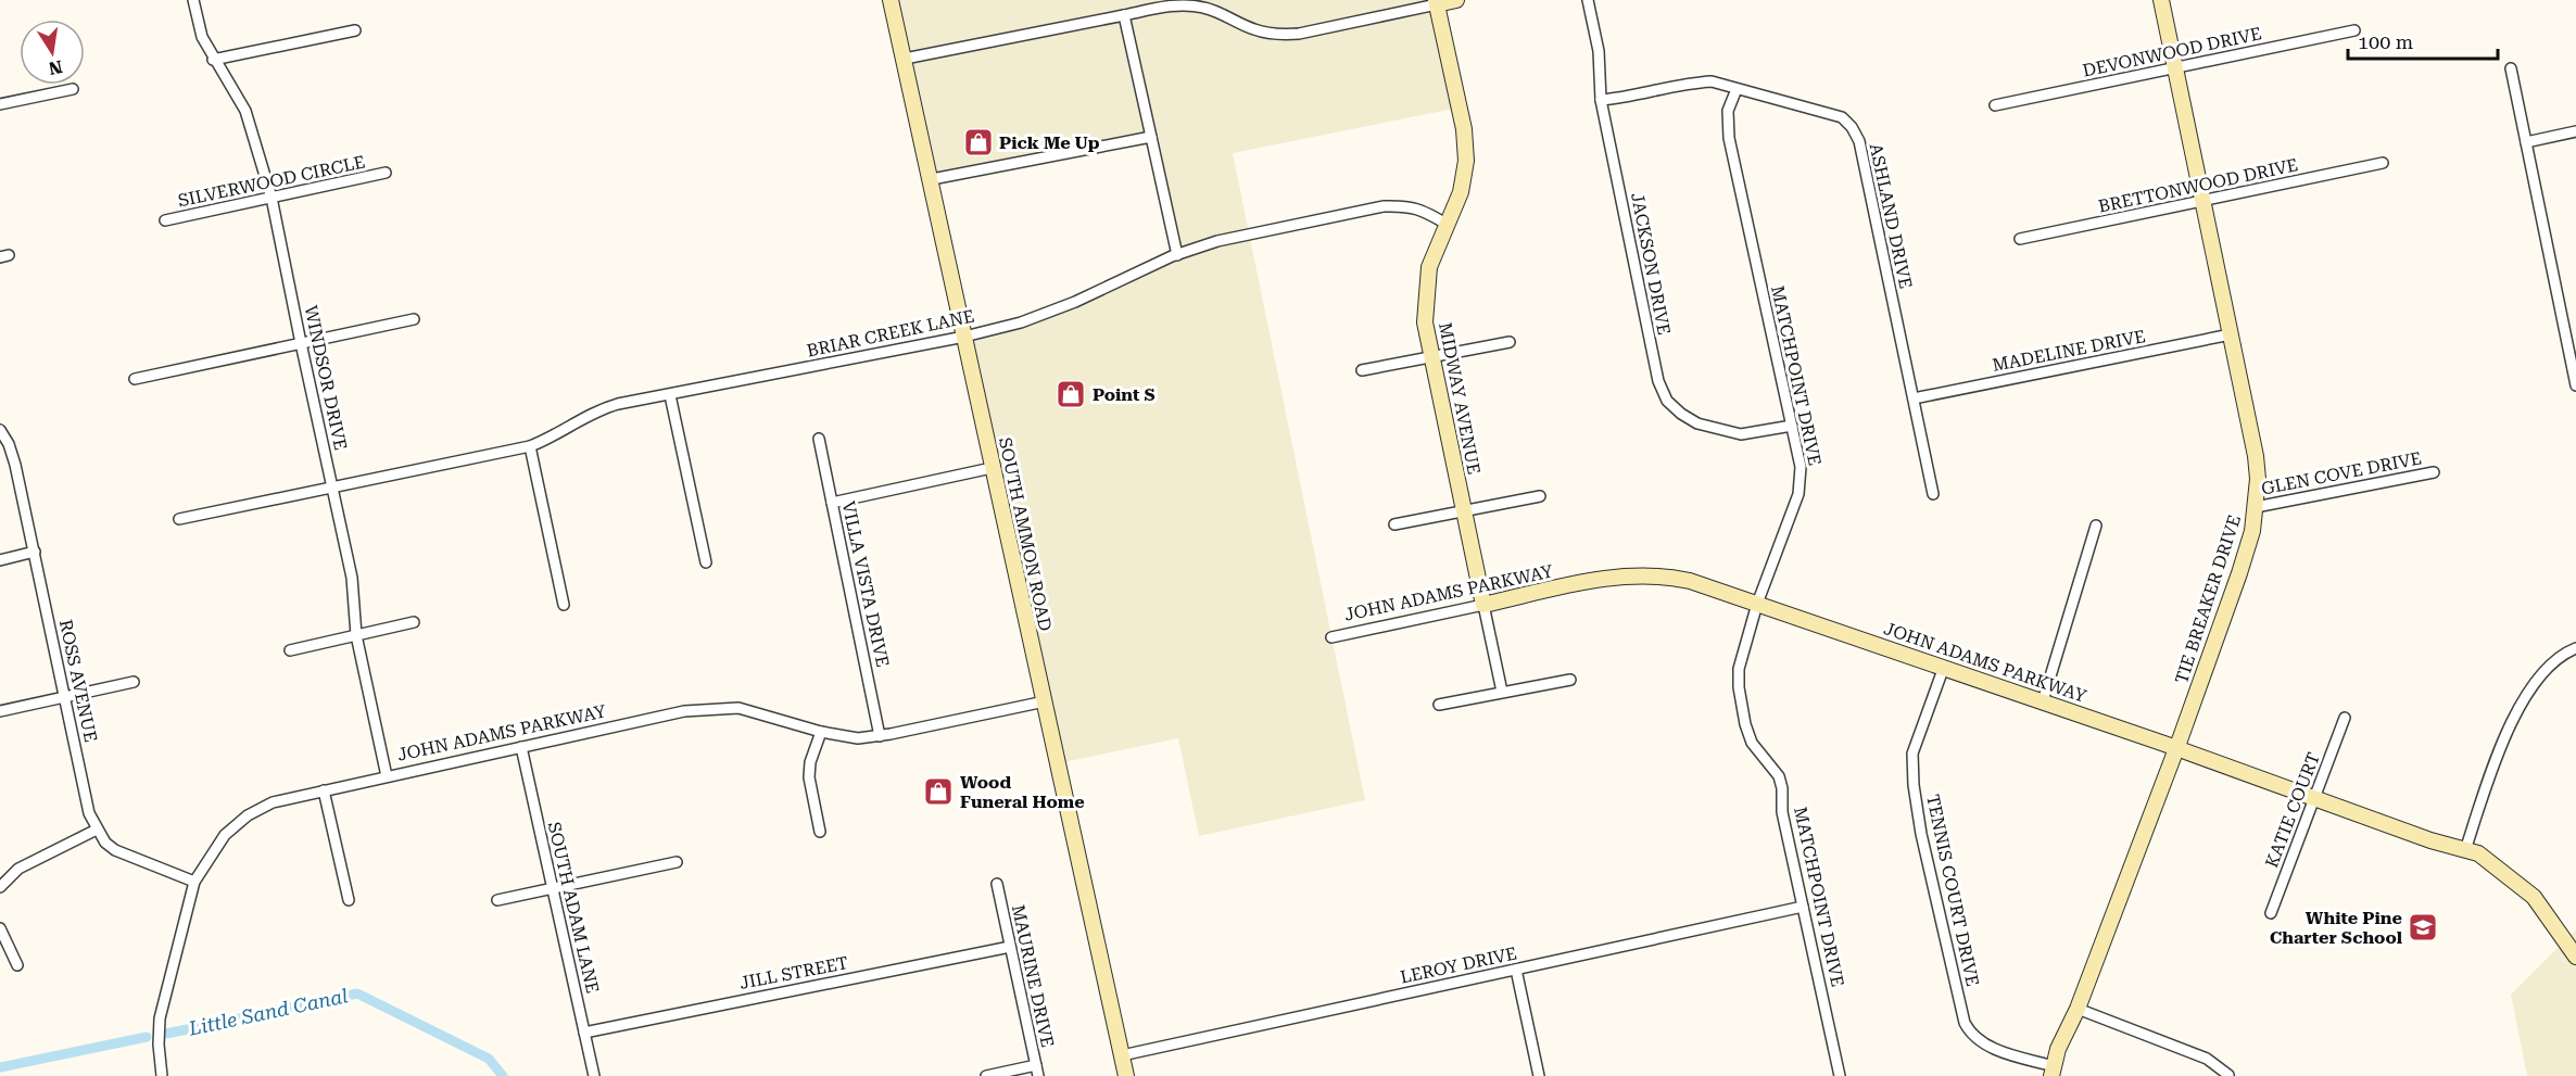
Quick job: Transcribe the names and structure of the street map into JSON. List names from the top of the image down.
{
  "streets": {
    "street": [
      "DEVONWOOD DRIVE",
      "SILVERWOOD CIRCLE",
      "BRETTONWOOD DRIVE",
      "ASHLAND DRIVE",
      "JACKSON DRIVE",
      "BRIAR CREEK LANE",
      "MADELINE DRIVE",
      "MATCHPOINT DRIVE",
      "WINDSOR DRIVE",
      "MIDWAY AVENUE",
      "GLEN COVE DRIVE",
      "SOUTH AMMON ROAD",
      "VILLA VISTA DRIVE",
      "JOHN ADAMS PARKWAY",
      "TIE BREAKER DRIVE",
      "ROSS AVENUE",
      "KATIE COURT",
      "TENNIS COURT DRIVE",
      "SOUTH ADAM LANE",
      "LEROY DRIVE",
      "JILL STREET",
      "MAURINE DRIVE"
    ]
  },
  "crossings": [
    ["DEVONWOOD DRIVE", "TIE BREAKER DRIVE"],
    ["SILVERWOOD CIRCLE", "WINDSOR DRIVE"],
    ["BRETTONWOOD DRIVE", "TIE BREAKER DRIVE"],
    ["ASHLAND DRIVE", "JACKSON DRIVE"],
    ["ASHLAND DRIVE", "MADELINE DRIVE"],
    ["ASHLAND DRIVE", "MATCHPOINT DRIVE"],
    ["JACKSON DRIVE", "MATCHPOINT DRIVE"],
    ["BRIAR CREEK LANE", "WINDSOR DRIVE"],
    ["BRIAR CREEK LANE", "MIDWAY AVENUE"],
    ["BRIAR CREEK LANE", "SOUTH AMMON ROAD"],
    ["MADELINE DRIVE", "TIE BREAKER DRIVE"],
    ["MATCHPOINT DRIVE", "JOHN ADAMS PARKWAY"],
    ["MATCHPOINT DRIVE", "LEROY DRIVE"],
    ["WINDSOR DRIVE", "JOHN ADAMS PARKWAY"],
    ["MIDWAY AVENUE", "JOHN ADAMS PARKWAY"],
    ["GLEN COVE DRIVE", "TIE BREAKER DRIVE"],
    ["SOUTH AMMON ROAD", "JOHN ADAMS PARKWAY"],
    ["SOUTH AMMON ROAD", "LEROY DRIVE"],
    ["VILLA VISTA DRIVE", "JOHN ADAMS PARKWAY"],
    ["JOHN ADAMS PARKWAY", "TIE BREAKER DRIVE"],
    ["JOHN ADAMS PARKWAY", "ROSS AVENUE"],
    ["JOHN ADAMS PARKWAY", "KATIE COURT"],
    ["JOHN ADAMS PARKWAY", "TENNIS COURT DRIVE"],
    ["JOHN ADAMS PARKWAY", "SOUTH ADAM LANE"],
    ["TIE BREAKER DRIVE", "TENNIS COURT DRIVE"],
    ["SOUTH ADAM LANE", "JILL STREET"],
    ["JILL STREET", "MAURINE DRIVE"]
  ],
  "water": ["Little Sand Canal"],
  "places": {
    "shop": ["Pick Me Up", "Point S", "Wood Funeral Home"],
    "school or university": ["White Pine Charter School"]
  },
  "scale_bar": "100 m",
  "north": "bottom"
}
